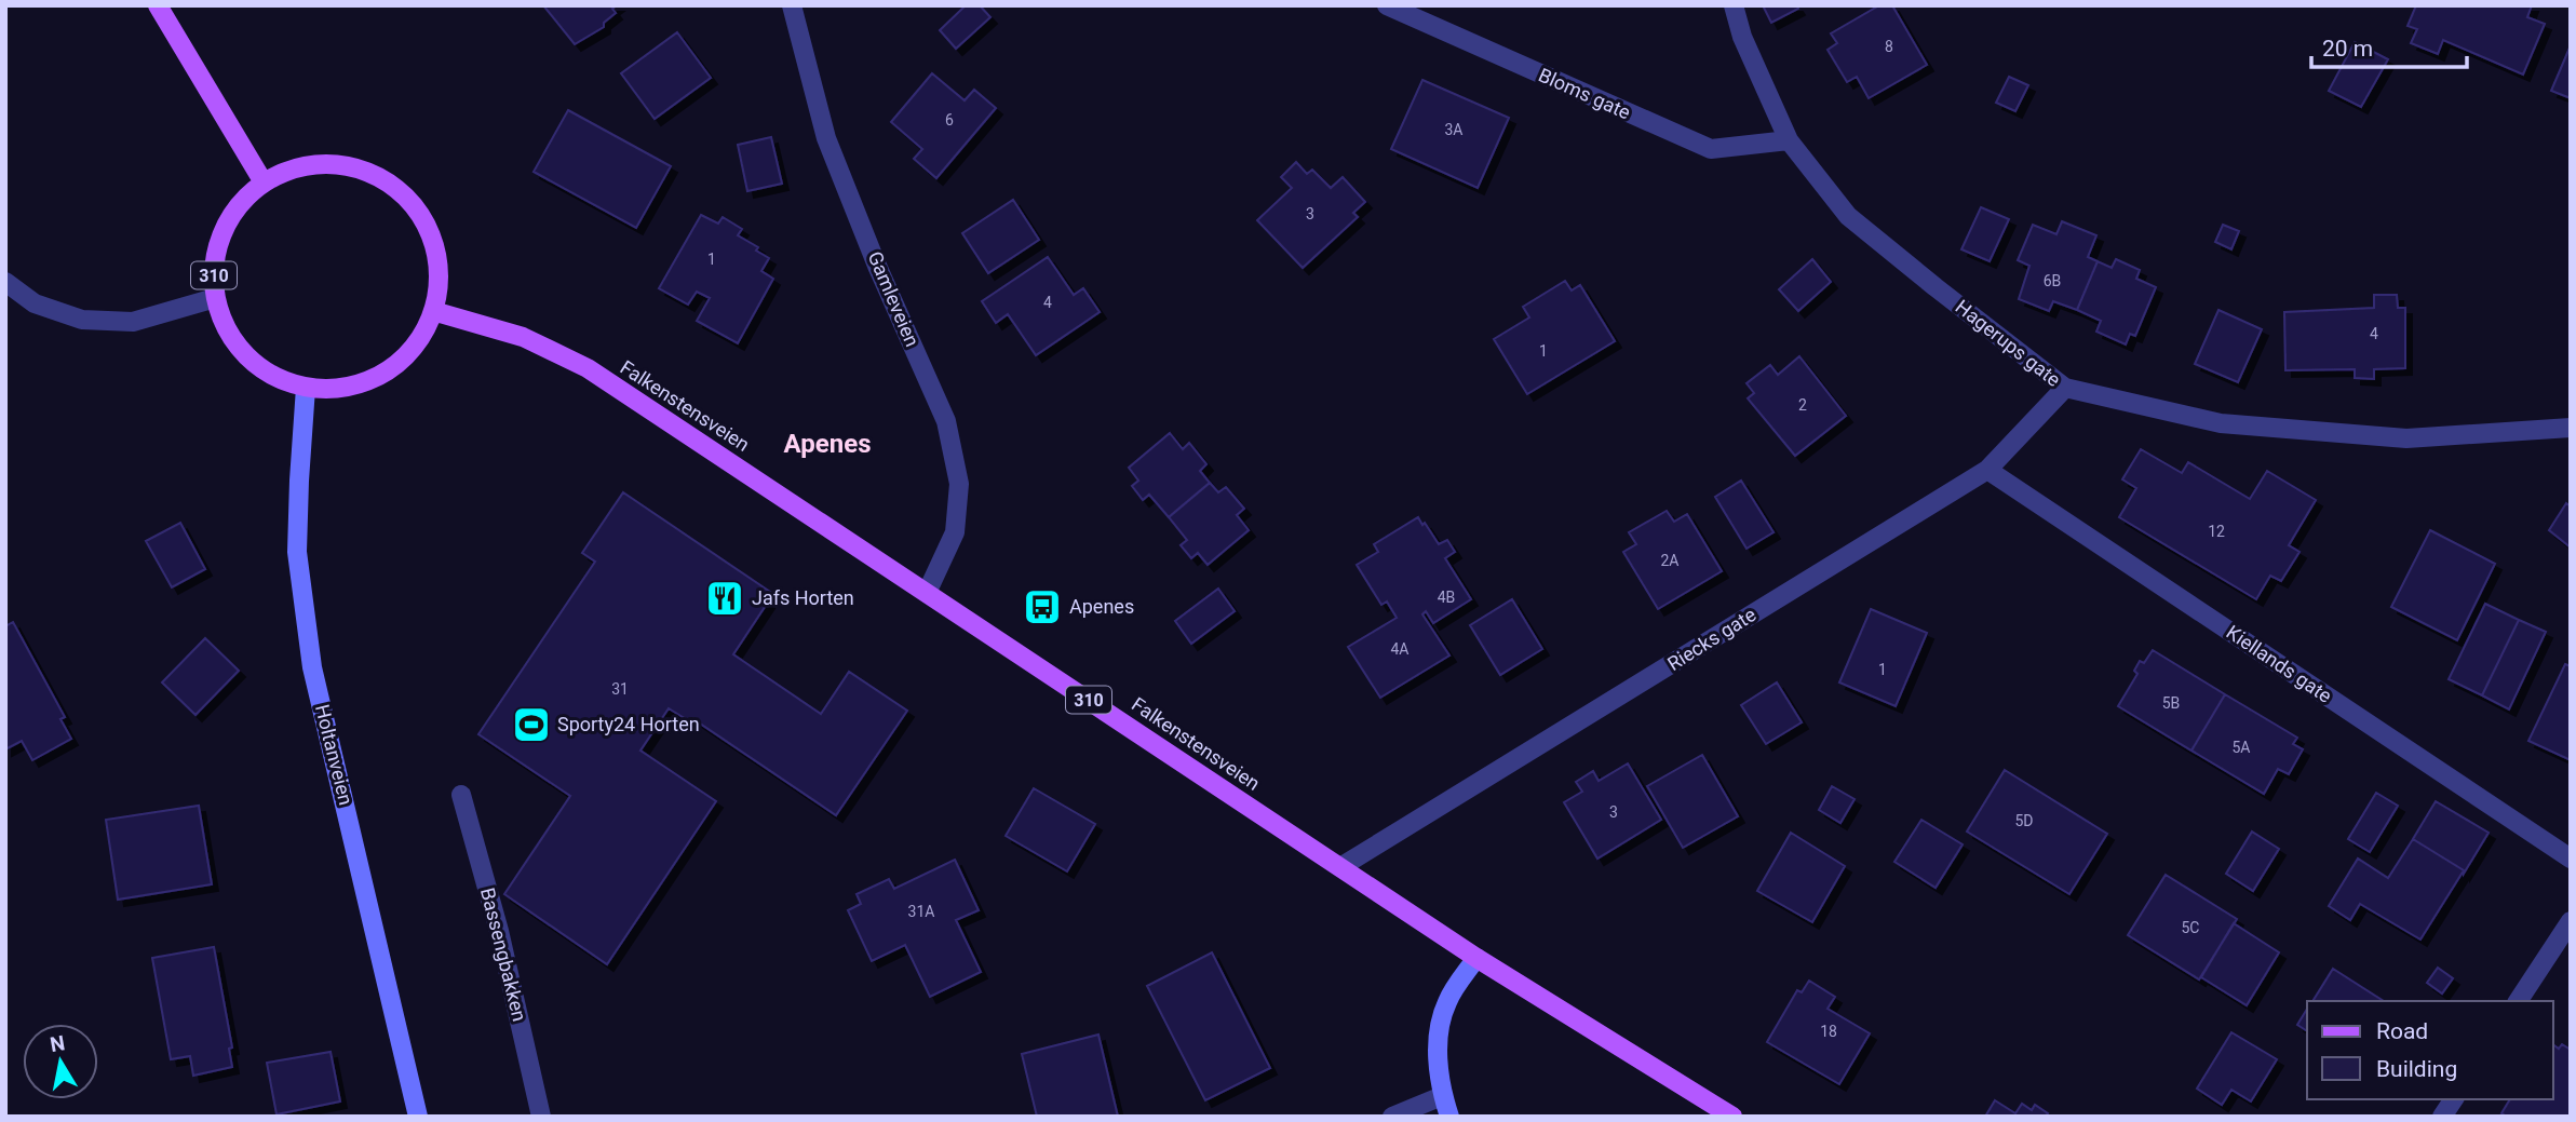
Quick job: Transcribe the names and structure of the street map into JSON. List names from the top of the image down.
{
  "streets": {
    "main road": ["310", "Falkenstensveien", "Holtanveien"],
    "street": [
      "Bloms gate",
      "Gamleveien",
      "Hagerups gate",
      "Riecks gate",
      "Kiellands gate",
      "Bassengbakken"
    ]
  },
  "crossings": [
    ["Bloms gate", "Hagerups gate"],
    ["310", "Falkenstensveien"],
    ["310", "Holtanveien"],
    ["Gamleveien", "Falkenstensveien"],
    ["Hagerups gate", "Riecks gate"],
    ["Falkenstensveien", "Riecks gate"],
    ["Falkenstensveien", "Holtanveien"],
    ["Riecks gate", "Kiellands gate"]
  ],
  "districts": ["Apenes"],
  "places": {
    "restaurant": ["Jafs Horten"],
    "bus stop": ["Apenes"],
    "sports": ["Sporty24 Horten"]
  },
  "house_numbers": [
    "8",
    "6",
    "3A",
    "3",
    "1",
    "6B",
    "4",
    "4",
    "1",
    "2",
    "12",
    "2A",
    "4B",
    "4A",
    "1",
    "31",
    "5B",
    "5A",
    "3",
    "5D",
    "31A",
    "5C",
    "18"
  ],
  "legend": ["Road", "Building"],
  "scale_bar": "20 m",
  "north": "top"
}
